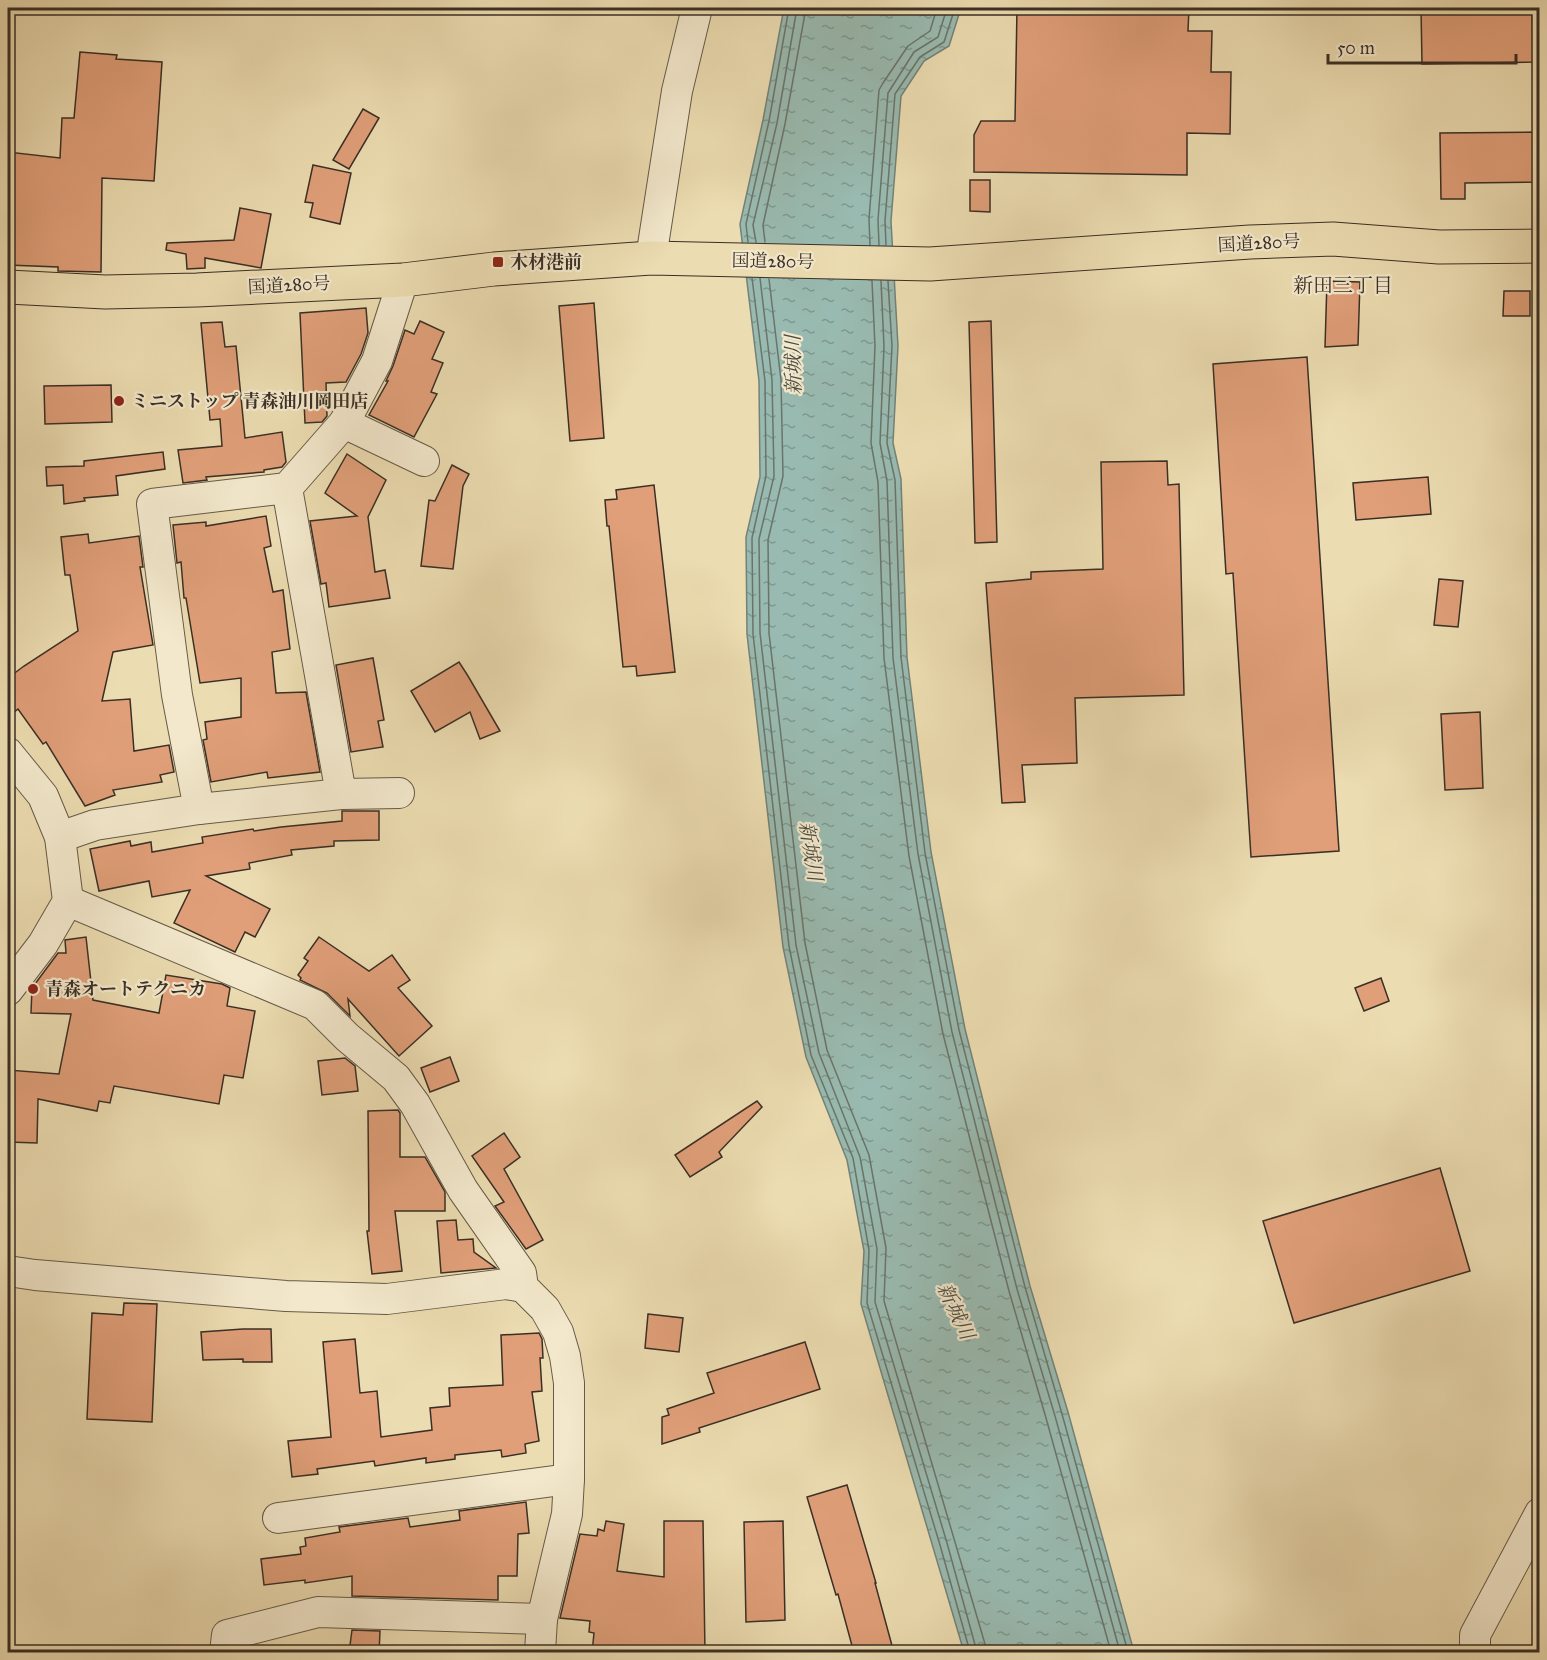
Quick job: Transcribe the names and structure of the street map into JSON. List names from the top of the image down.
{
  "streets": {
    "highway": ["国道280号"]
  },
  "districts": ["新田三丁目"],
  "water": ["新城川"],
  "places": {
    "transit": ["木材港前"],
    "other": ["ミニストップ 青森油川岡田店", "青森オートテクニカ"]
  },
  "scale_bar": "50 m"
}
